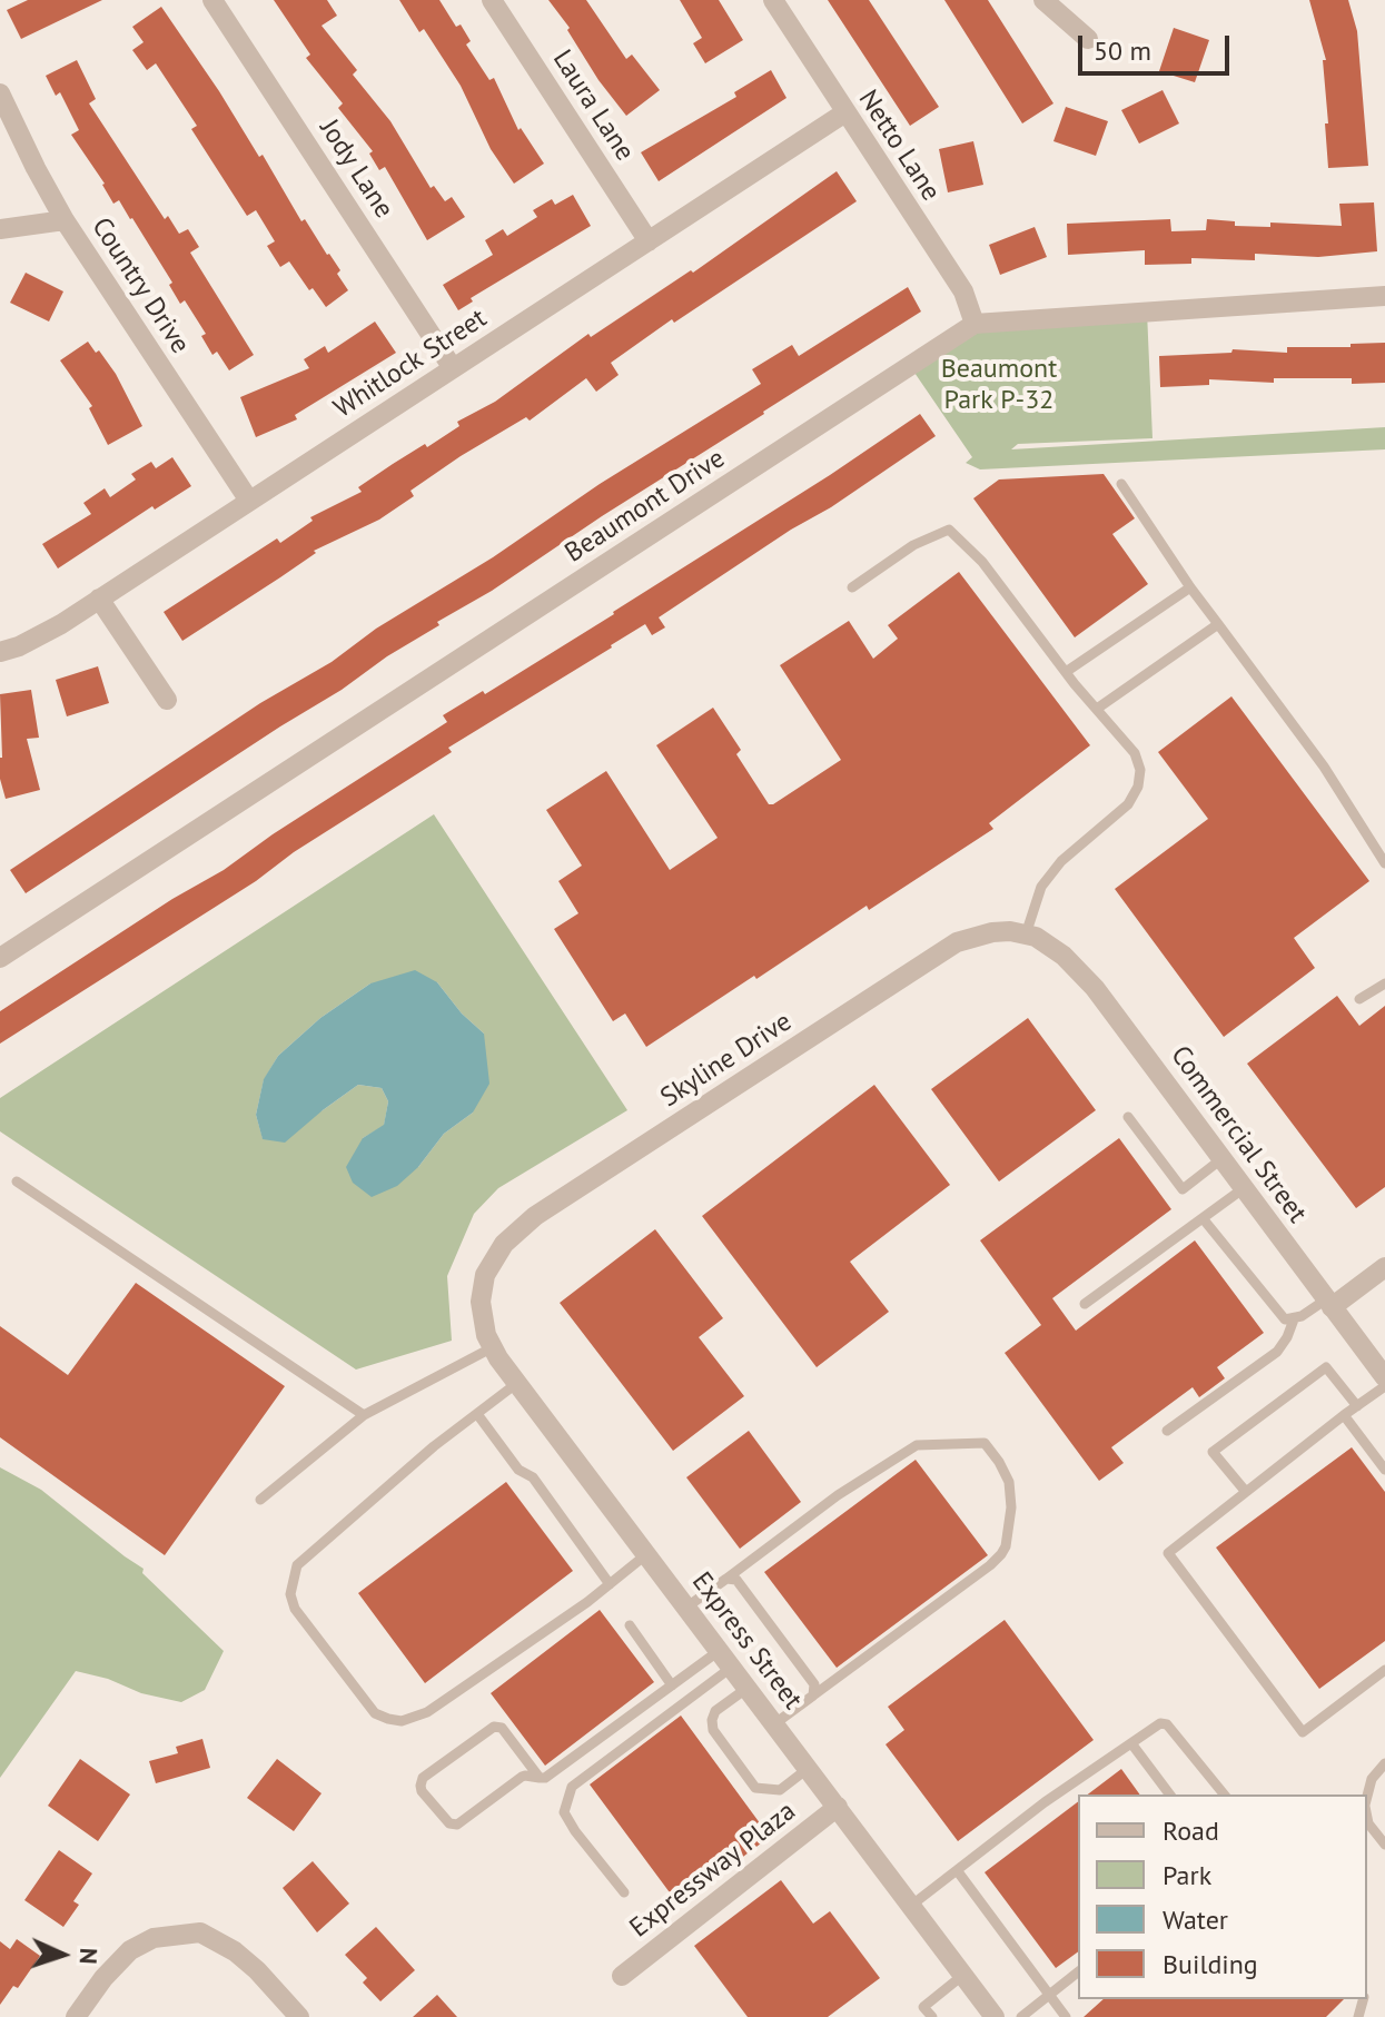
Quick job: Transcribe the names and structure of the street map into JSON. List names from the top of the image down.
{
  "streets": {
    "street": [
      "Laura Lane",
      "Netto Lane",
      "Jody Lane",
      "Country Drive",
      "Whitlock Street",
      "Beaumont Drive",
      "Skyline Drive",
      "Commercial Street",
      "Express Street",
      "Expressway Plaza"
    ]
  },
  "crossings": [
    ["Laura Lane", "Whitlock Street"],
    ["Netto Lane", "Whitlock Street"],
    ["Netto Lane", "Beaumont Drive"],
    ["Jody Lane", "Whitlock Street"],
    ["Country Drive", "Whitlock Street"],
    ["Skyline Drive", "Commercial Street"],
    ["Skyline Drive", "Express Street"],
    ["Express Street", "Expressway Plaza"]
  ],
  "parks": ["Beaumont Park P-32"],
  "legend": [
    "Road",
    "Park",
    "Water",
    "Building"
  ],
  "scale_bar": "50 m",
  "north": "right"
}
